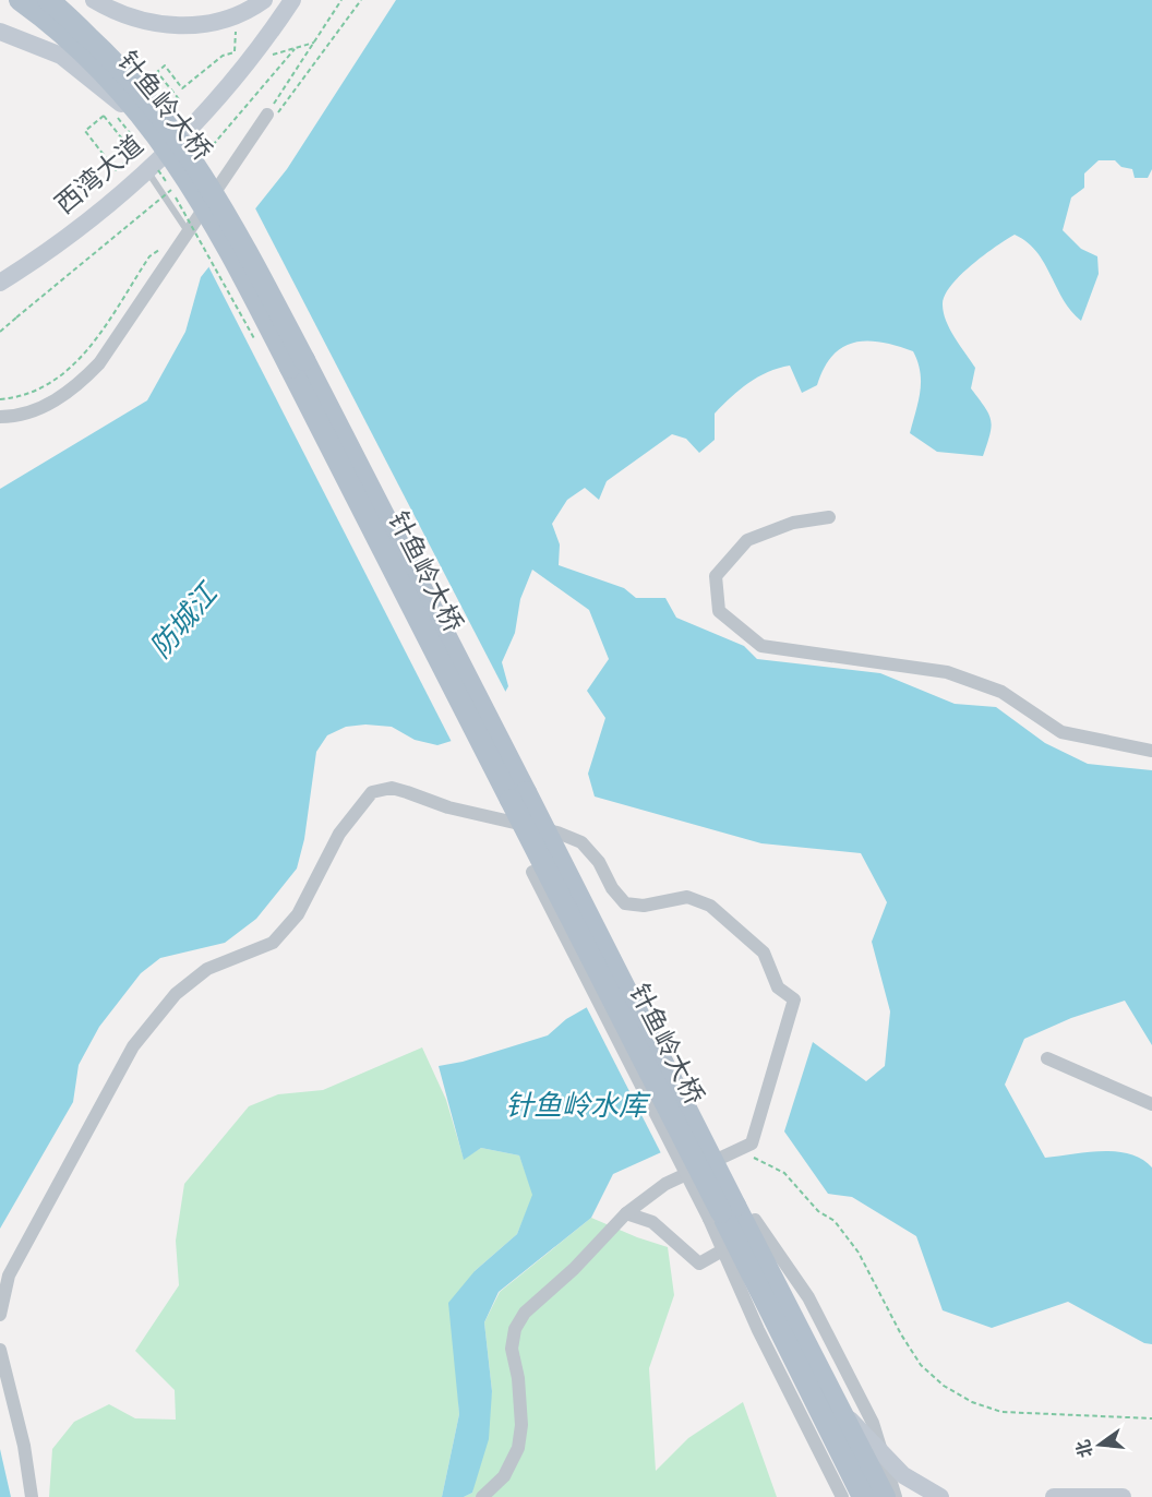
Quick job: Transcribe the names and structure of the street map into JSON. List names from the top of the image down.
{
  "streets": {
    "main road": ["针鱼岭大桥", "西湾大道"]
  },
  "crossings": [
    ["针鱼岭大桥", "西湾大道"]
  ],
  "water": ["防城江", "针鱼岭水库"],
  "north": "left"
}
